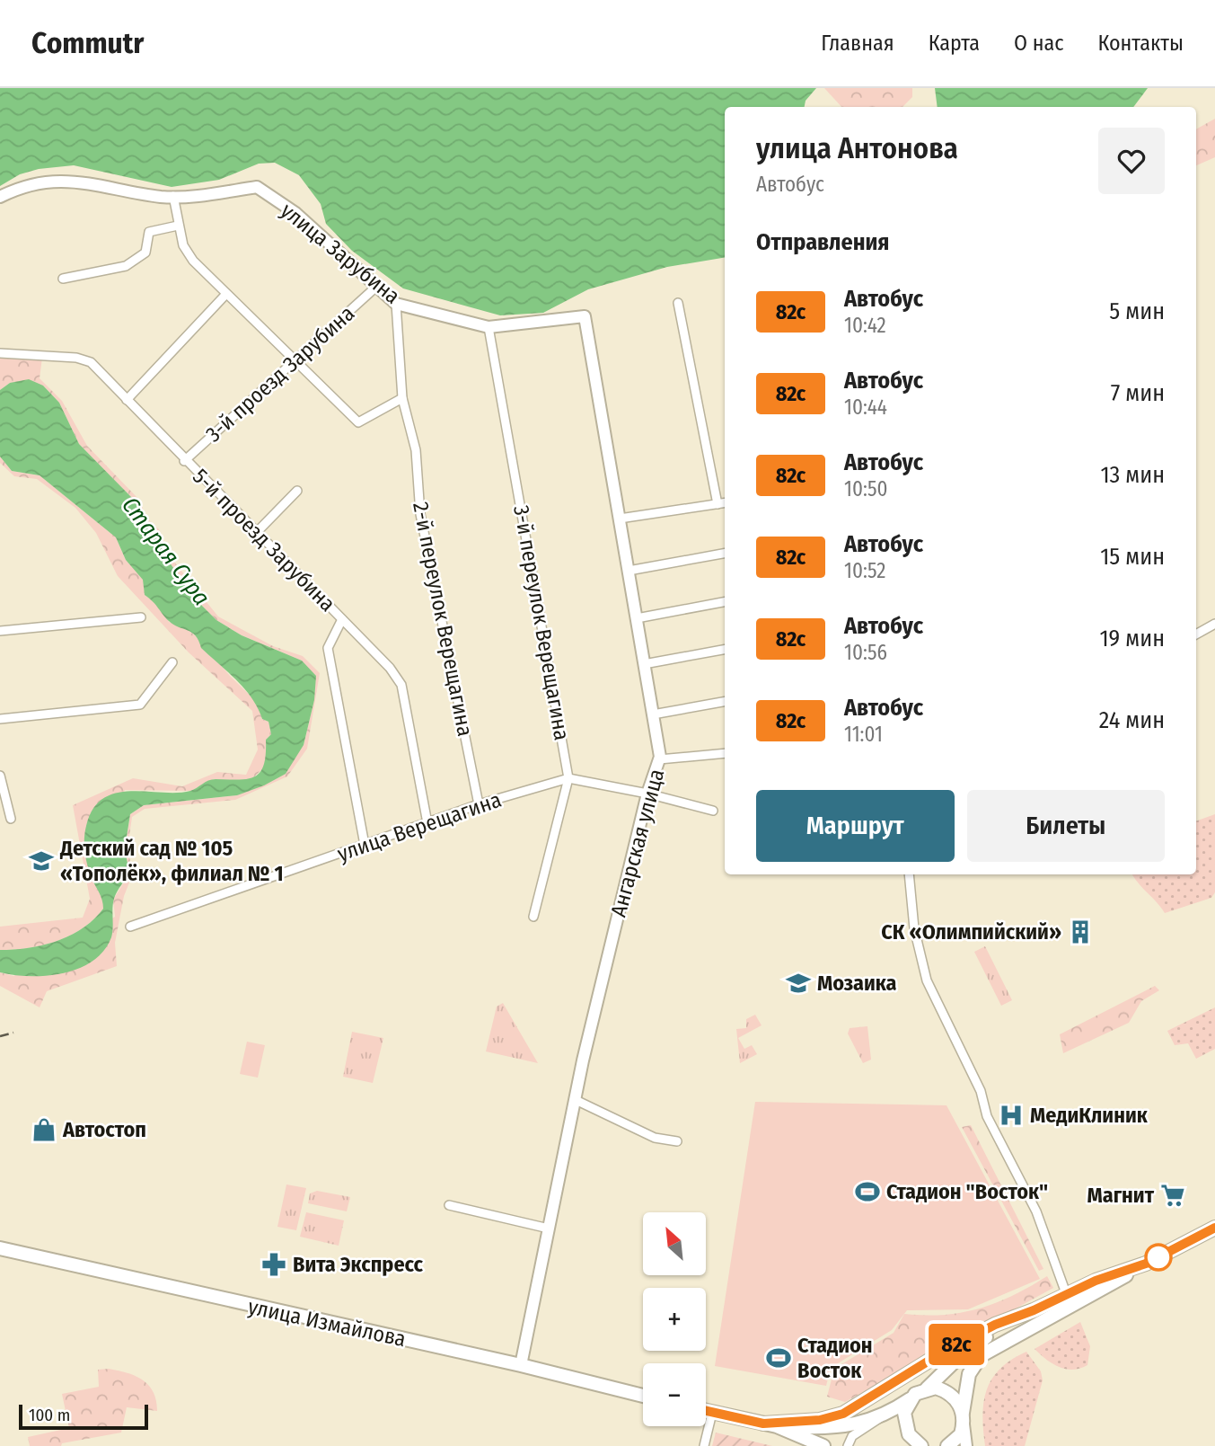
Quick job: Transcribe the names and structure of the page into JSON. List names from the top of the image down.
{
  "streets": {
    "main road": ["улица Измайлова"],
    "street": [
      "улица Зарубина",
      "3-й проезд Зарубина",
      "5-й проезд Зарубина",
      "2-й переулок Верещагина",
      "3-й переулок Верещагина",
      "улица Верещагина",
      "Ангарская улица"
    ]
  },
  "crossings": [
    ["улица Зарубина", "3-й проезд Зарубина"],
    ["улица Зарубина", "2-й переулок Верещагина"],
    ["улица Зарубина", "3-й переулок Верещагина"],
    ["улица Зарубина", "Ангарская улица"],
    ["3-й проезд Зарубина", "5-й проезд Зарубина"],
    ["5-й проезд Зарубина", "улица Верещагина"],
    ["2-й переулок Верещагина", "улица Верещагина"],
    ["3-й переулок Верещагина", "улица Верещагина"],
    ["улица Верещагина", "Ангарская улица"],
    ["Ангарская улица", "улица Измайлова"]
  ],
  "water": ["Старая Сура"],
  "places": {
    "school or university": ["Детский сад № 105 «Тополёк», филиал № 1", "Мозаика"],
    "building": ["СК «Олимпийский»"],
    "hospital": ["МедиКлиник"],
    "shop": ["Автостоп"],
    "sports": ["Стадион \"Восток\"", "Стадион Восток"],
    "supermarket": ["Магнит"],
    "pharmacy": ["Вита Экспресс"]
  },
  "lines": ["bus line 82с"],
  "scale_bar": "100 m",
  "north": "top left",
  "page": {
    "header": "Commutr",
    "nav": [
      "Главная",
      "Карта",
      "О нас",
      "Контакты"
    ],
    "on_map": "82с",
    "heading": [
      ["улица Антонова", "Автобус"],
      "Отправления"
    ],
    "list": [
      {
        "mark": "82с",
        "name": "Автобус",
        "note": "10:42",
        "value": "5 мин"
      },
      {
        "mark": "82с",
        "name": "Автобус",
        "note": "10:44",
        "value": "7 мин"
      },
      {
        "mark": "82с",
        "name": "Автобус",
        "note": "10:50",
        "value": "13 мин"
      },
      {
        "mark": "82с",
        "name": "Автобус",
        "note": "10:52",
        "value": "15 мин"
      },
      {
        "mark": "82с",
        "name": "Автобус",
        "note": "10:56",
        "value": "19 мин"
      },
      {
        "mark": "82с",
        "name": "Автобус",
        "note": "11:01",
        "value": "24 мин"
      }
    ],
    "buttons": ["Маршрут", "Билеты"],
    "map_buttons": ["+", "−"],
    "scale": "100 m"
  }
}
